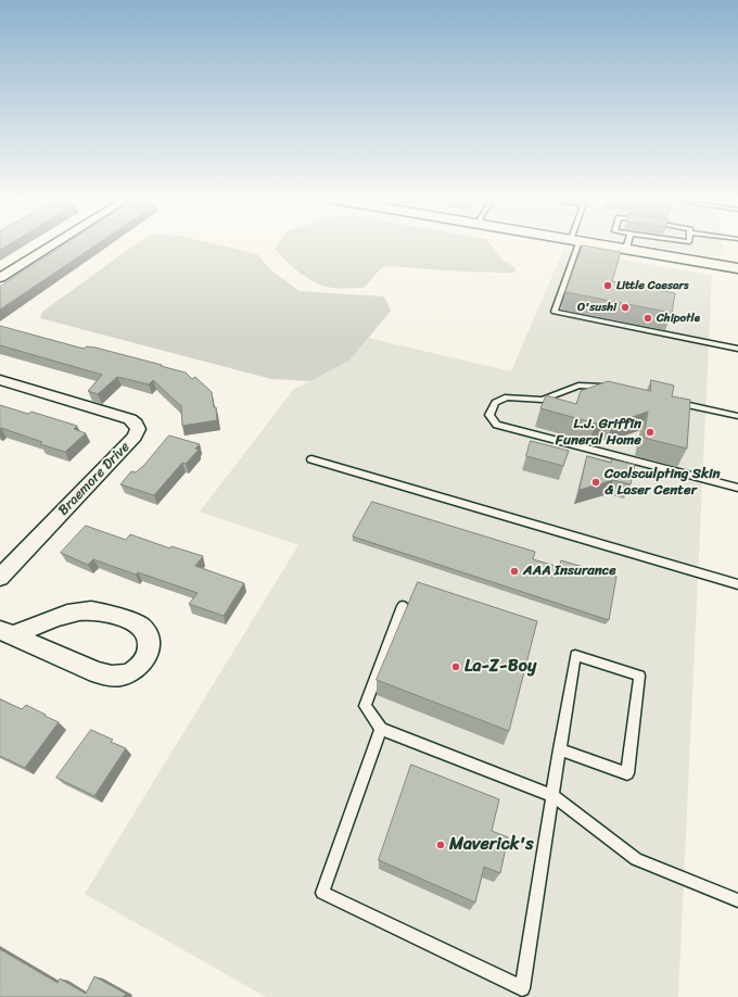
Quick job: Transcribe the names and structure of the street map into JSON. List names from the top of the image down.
{
  "streets": {
    "street": ["Braemore Drive"]
  },
  "places": [
    "Little Caesars",
    "O'sushi",
    "Chipotle",
    "L.J. Griffin Funeral Home",
    "Coolsculpting Skin & Laser Center",
    "AAA Insurance",
    "La-Z-Boy",
    "Maverick's"
  ]
}
